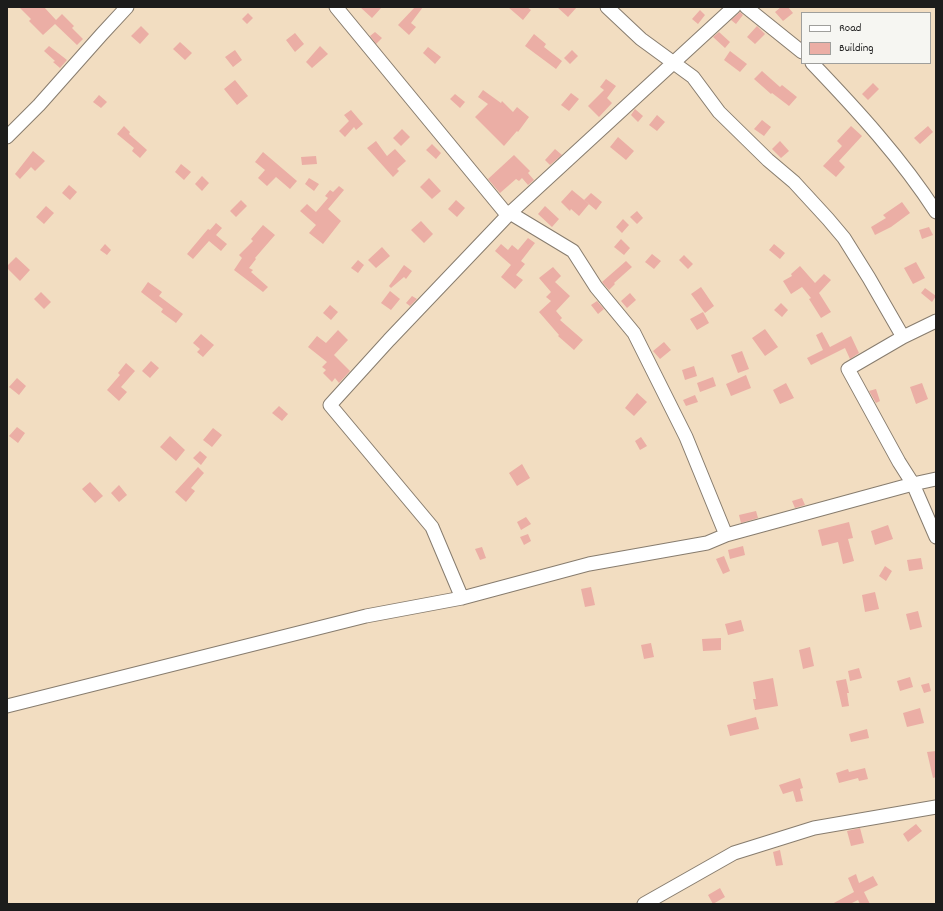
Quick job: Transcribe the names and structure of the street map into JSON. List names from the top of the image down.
{
  "legend": ["Road", "Building"]
}
